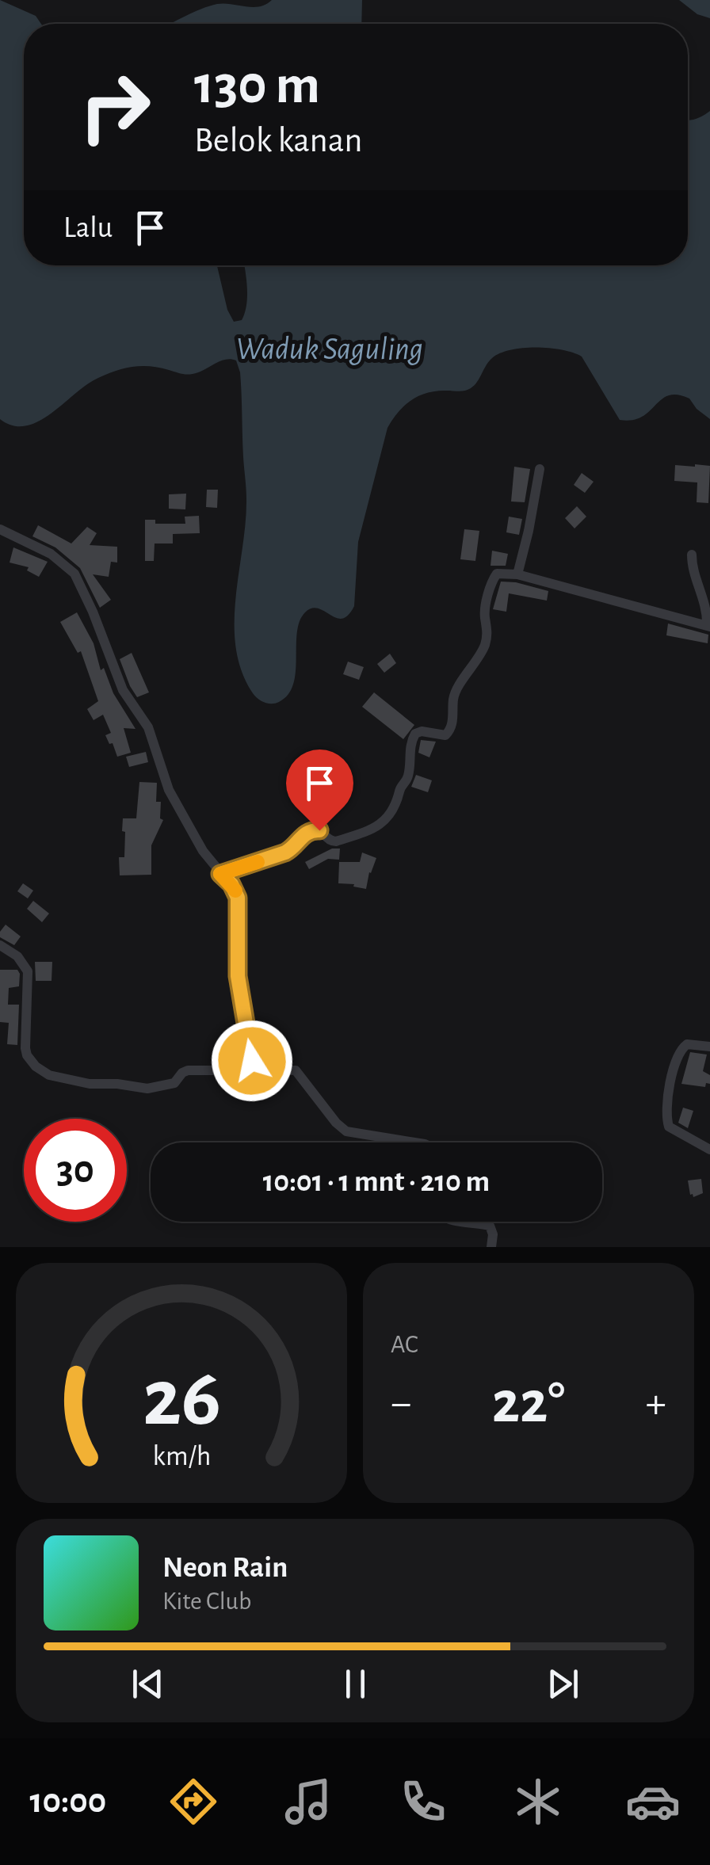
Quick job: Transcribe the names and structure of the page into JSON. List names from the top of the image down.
{
  "water": ["Waduk Saguling"],
  "page": {
    "turn": ["130 m", "Belok kanan"],
    "then": "Lalu",
    "limit": "30",
    "trip": "10:01 · 1 mnt · 210 m",
    "tile": "AC",
    "heat": ["−", "22°", "+"],
    "song": ["Neon Rain", "Kite Club"],
    "tabs": "10:00",
    "gauge": ["26", "km/h"]
  }
}
